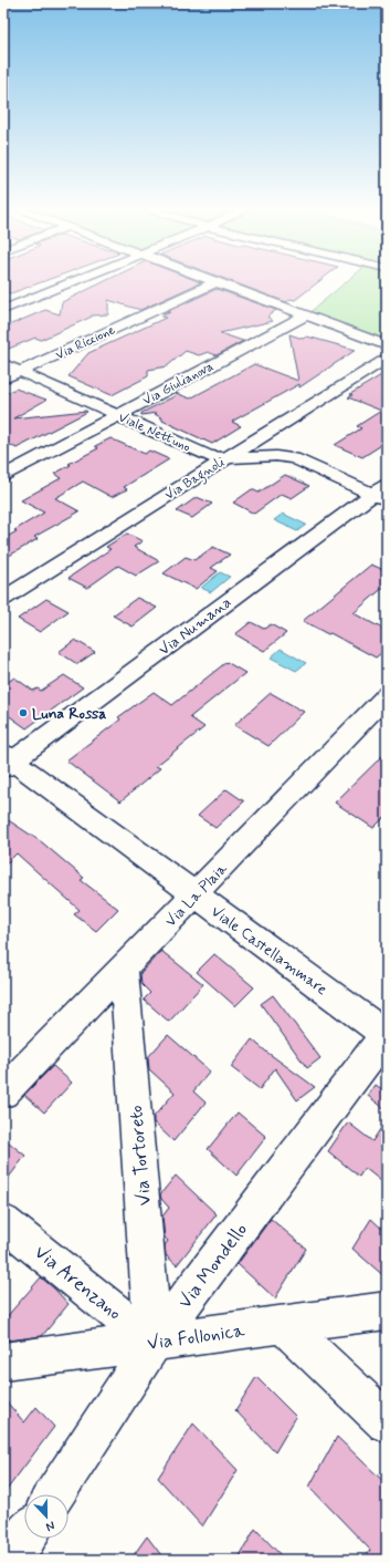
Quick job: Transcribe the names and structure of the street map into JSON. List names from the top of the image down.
{
  "streets": {
    "street": [
      "Via Riccione",
      "Via Giulianova",
      "Viale Nettuno",
      "Via Bagnoli",
      "Via Numana",
      "Via La Plaia",
      "Viale Castellammare",
      "Via Tortoreto",
      "Via Mondello",
      "Via Arenzano",
      "Via Follonica"
    ]
  },
  "crossings": [
    ["Via Riccione", "Viale Nettuno"],
    ["Via Giulianova", "Viale Nettuno"],
    ["Viale Nettuno", "Via Bagnoli"],
    ["Viale Nettuno", "Via Numana"],
    ["Via Numana", "Viale Castellammare"],
    ["Via La Plaia", "Viale Castellammare"],
    ["Via La Plaia", "Via Tortoreto"],
    ["Viale Castellammare", "Via Mondello"],
    ["Via Tortoreto", "Via Mondello"],
    ["Via Tortoreto", "Via Arenzano"],
    ["Via Tortoreto", "Via Follonica"],
    ["Via Mondello", "Via Arenzano"],
    ["Via Mondello", "Via Follonica"],
    ["Via Arenzano", "Via Follonica"]
  ],
  "places": ["Luna Rossa"],
  "north": "bottom"
}
